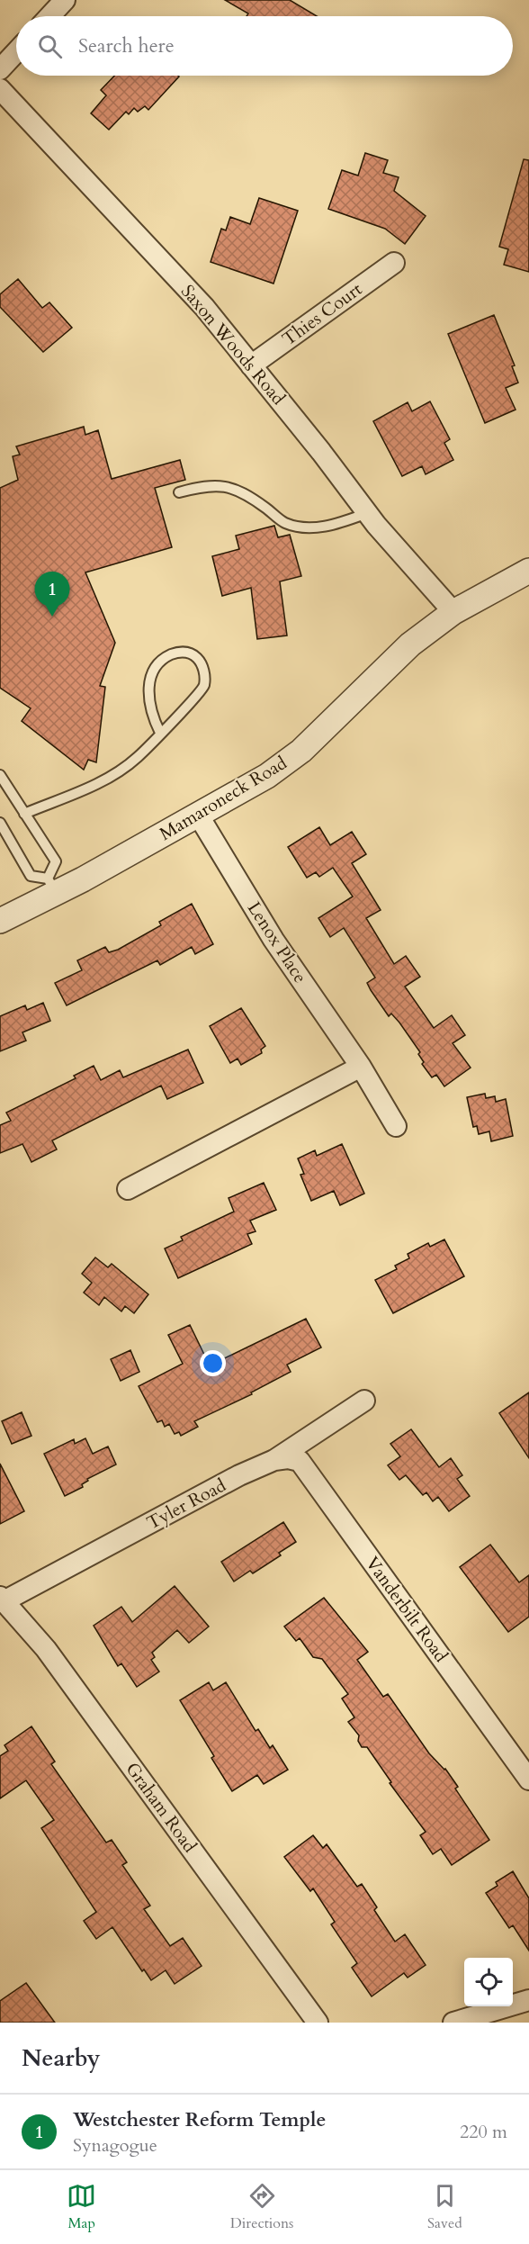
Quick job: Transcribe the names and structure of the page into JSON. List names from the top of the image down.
{
  "streets": {
    "street": [
      "Thies Court",
      "Saxon Woods Road",
      "Mamaroneck Road",
      "Lenox Place",
      "Tyler Road",
      "Vanderbilt Road",
      "Graham Road"
    ]
  },
  "crossings": [
    ["Thies Court", "Saxon Woods Road"],
    ["Saxon Woods Road", "Mamaroneck Road"],
    ["Mamaroneck Road", "Lenox Place"],
    ["Tyler Road", "Vanderbilt Road"],
    ["Tyler Road", "Graham Road"]
  ],
  "page": {
    "search": "Search here",
    "pins": "1",
    "heading": "Nearby",
    "list": [
      {
        "mark": "1",
        "name": "Westchester Reform Temple",
        "note": "Synagogue",
        "value": "220 m"
      }
    ],
    "nav": ["Map", "Directions", "Saved"]
  }
}
